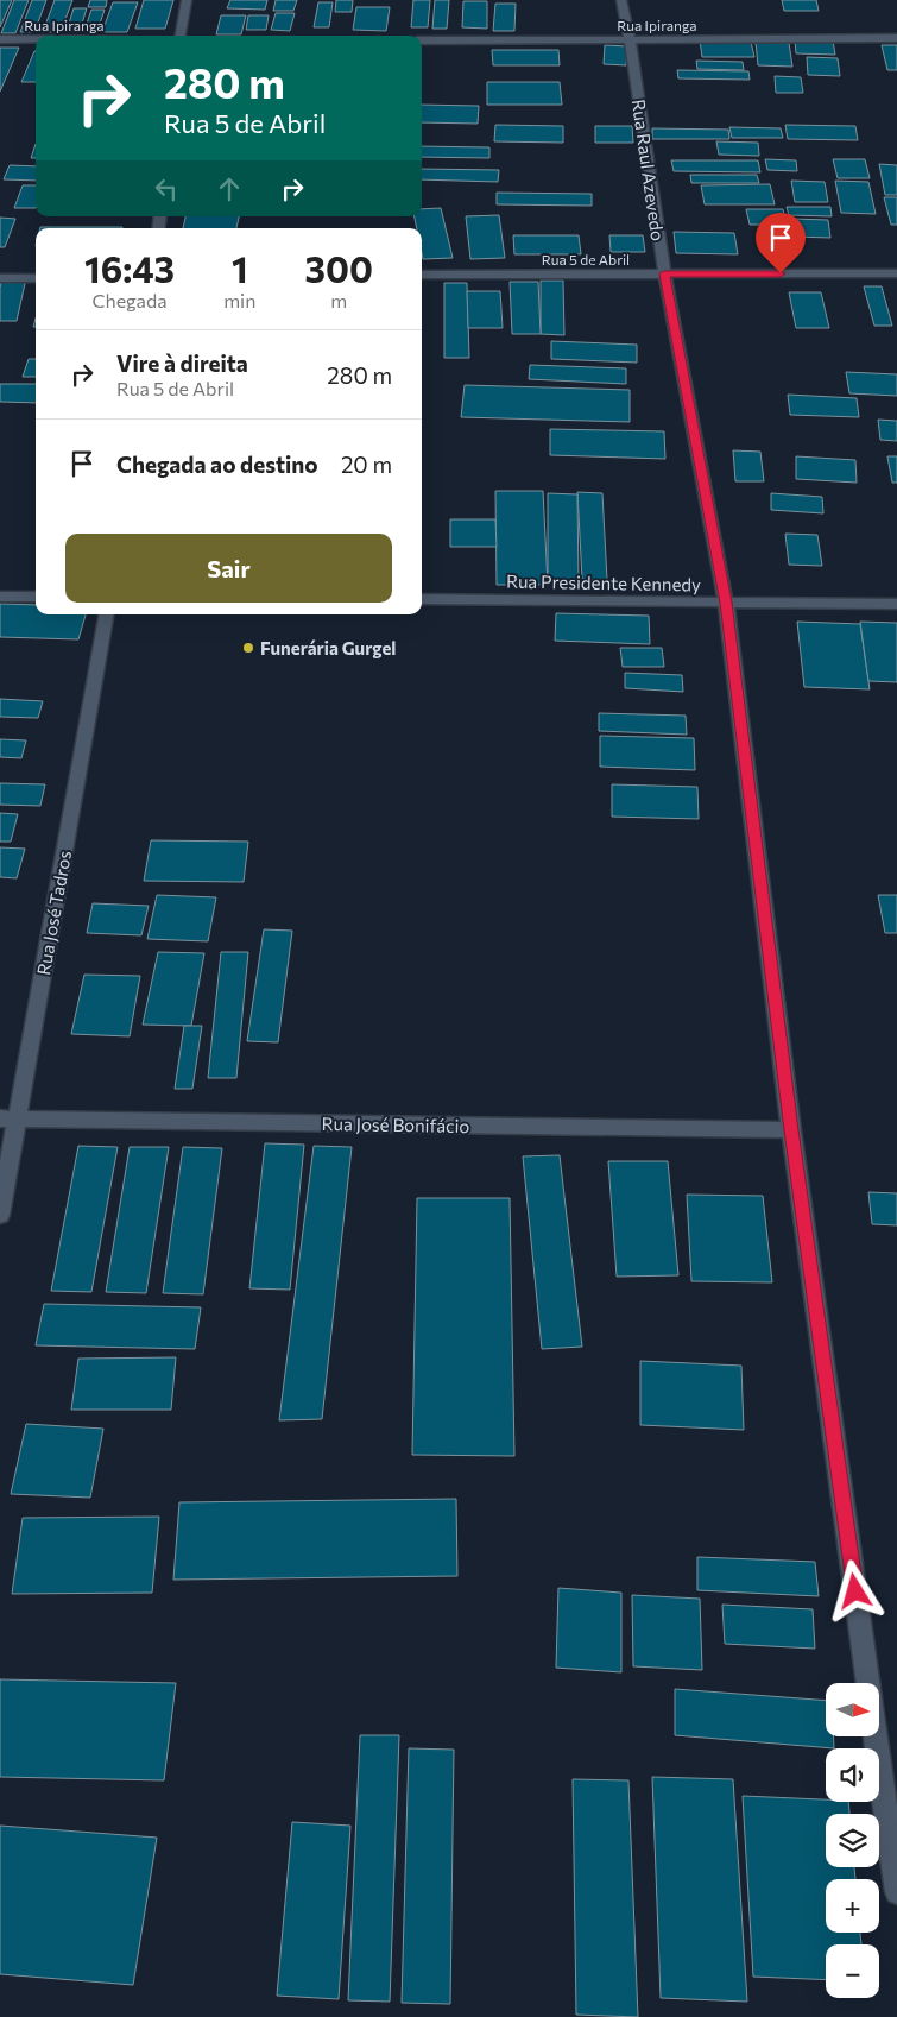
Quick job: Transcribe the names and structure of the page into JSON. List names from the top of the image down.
{
  "streets": {
    "street": [
      "Rua Ipiranga",
      "Rua Raul Azevedo",
      "Rua 5 de Abril",
      "Rua Presidente Kennedy",
      "Rua José Tadros",
      "Rua José Bonifácio"
    ]
  },
  "crossings": [
    ["Rua Ipiranga", "Rua Raul Azevedo"],
    ["Rua Raul Azevedo", "Rua 5 de Abril"],
    ["Rua Raul Azevedo", "Rua Presidente Kennedy"],
    ["Rua Raul Azevedo", "Rua José Bonifácio"],
    ["Rua José Tadros", "Rua José Bonifácio"]
  ],
  "places": ["Funerária Gurgel"],
  "north": "right",
  "page": {
    "turn": ["280 m", "Rua 5 de Abril"],
    "eta": [
      "16:43",
      "Chegada",
      "1",
      "min",
      "300",
      "m"
    ],
    "list": [
      {
        "name": "Vire à direita",
        "note": "Rua 5 de Abril",
        "value": "280 m"
      },
      {
        "name": "Chegada ao destino",
        "value": "20 m"
      }
    ],
    "buttons": "Sair",
    "map_buttons": ["+", "−"]
  }
}
